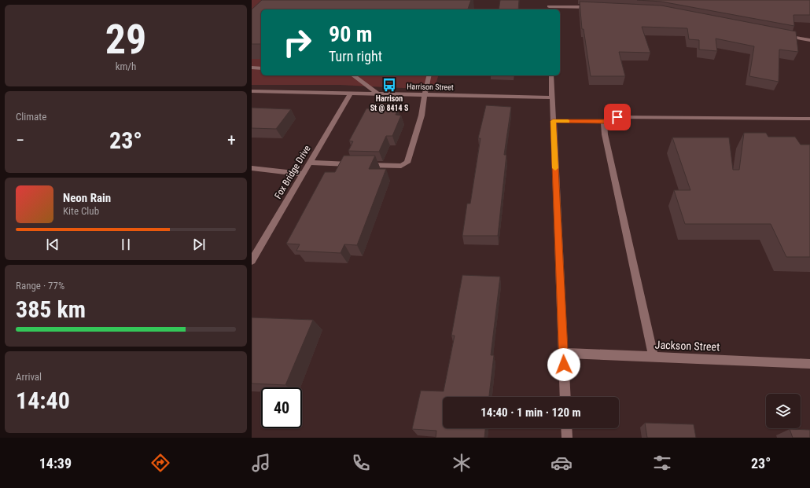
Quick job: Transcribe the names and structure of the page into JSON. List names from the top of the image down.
{
  "streets": {
    "street": ["Harrison Street", "Fox Bridge Drive", "Jackson Street"]
  },
  "crossings": [
    ["Harrison Street", "Fox Bridge Drive"]
  ],
  "places": {
    "bus stop": ["Harrison St @ 8414 S"]
  },
  "page": {
    "tile": [
      ["29", "km/h"],
      "Climate",
      ["Range · 77%", "385 km"],
      ["Arrival", "14:40"]
    ],
    "turn": ["90 m", "Turn right"],
    "heat": ["−", "23°", "+"],
    "song": ["Neon Rain", "Kite Club"],
    "limit": "40",
    "trip": "14:40 · 1 min · 120 m",
    "tabs": ["14:39", "23°"]
  }
}
